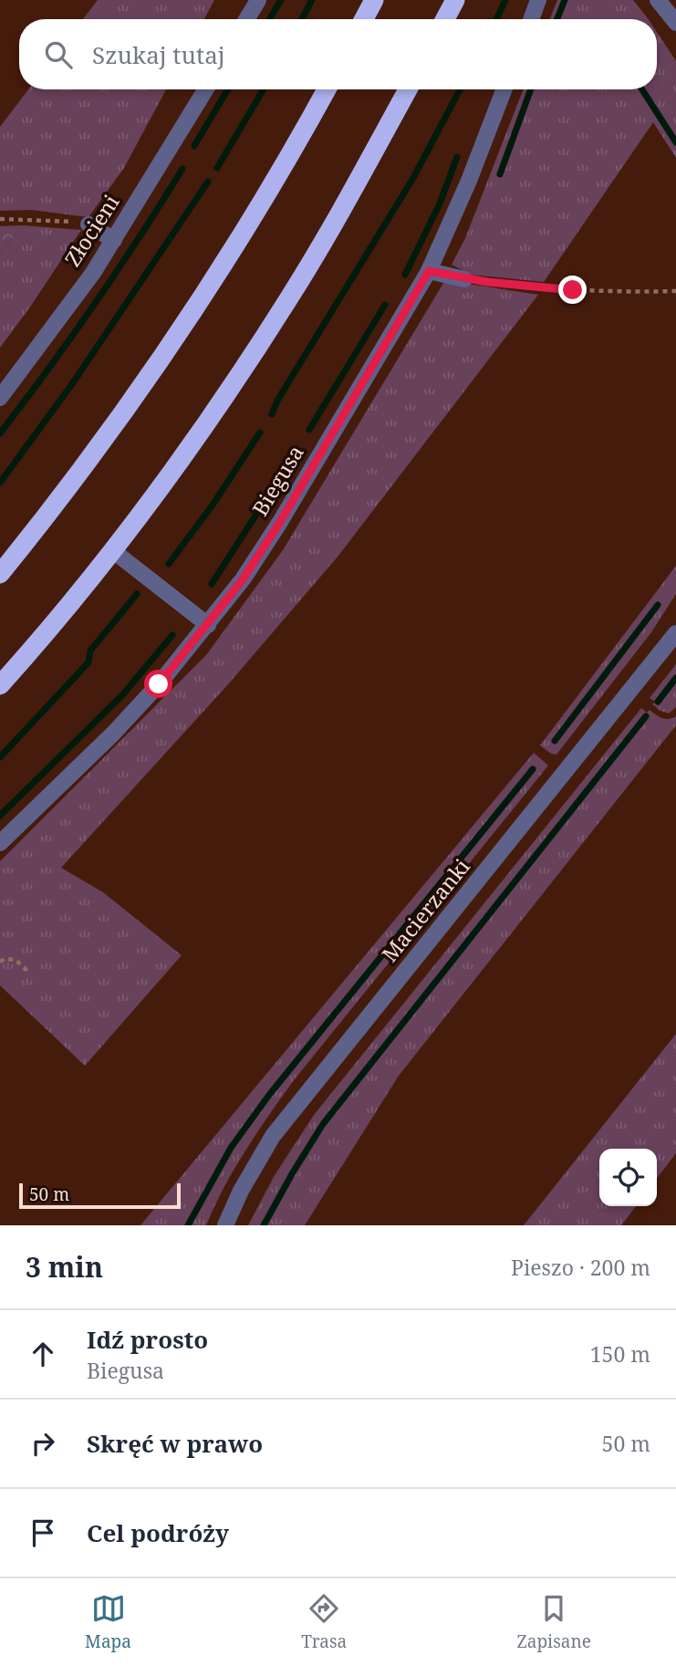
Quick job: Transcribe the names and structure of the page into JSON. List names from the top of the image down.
{
  "streets": {
    "street": ["Złocieni", "Biegusa", "Macierzanki"]
  },
  "scale_bar": "50 m",
  "page": {
    "search": "Szukaj tutaj",
    "scale": "50 m",
    "heading": ["3 min", "Pieszo · 200 m"],
    "list": [
      ["Idź prosto", "Biegusa", "150 m"],
      ["Skręć w prawo", "50 m"],
      "Cel podróży"
    ],
    "nav": ["Mapa", "Trasa", "Zapisane"]
  }
}
